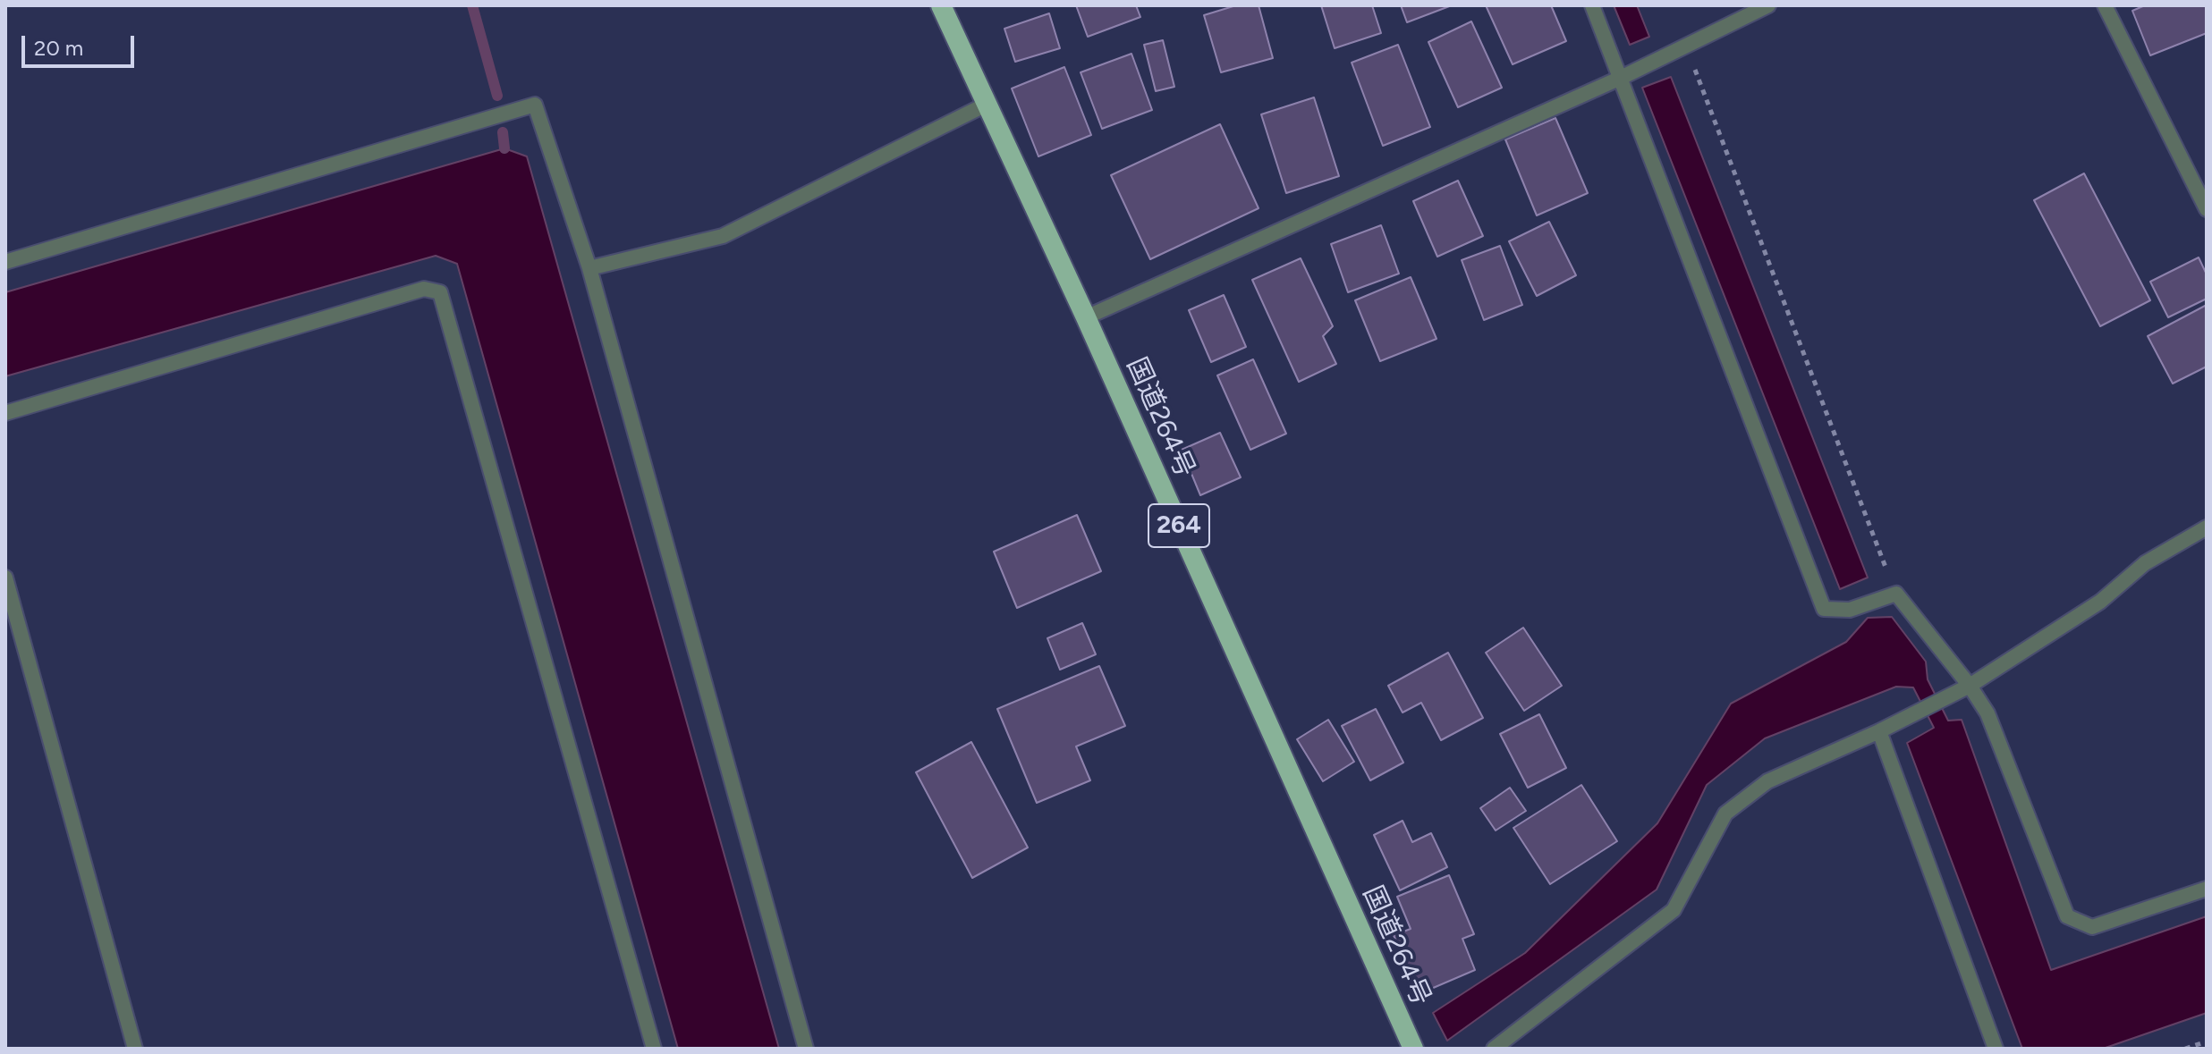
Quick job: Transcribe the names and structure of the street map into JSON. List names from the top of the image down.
{
  "streets": {
    "highway": ["国道264号", "264"]
  },
  "scale_bar": "20 m"
}
